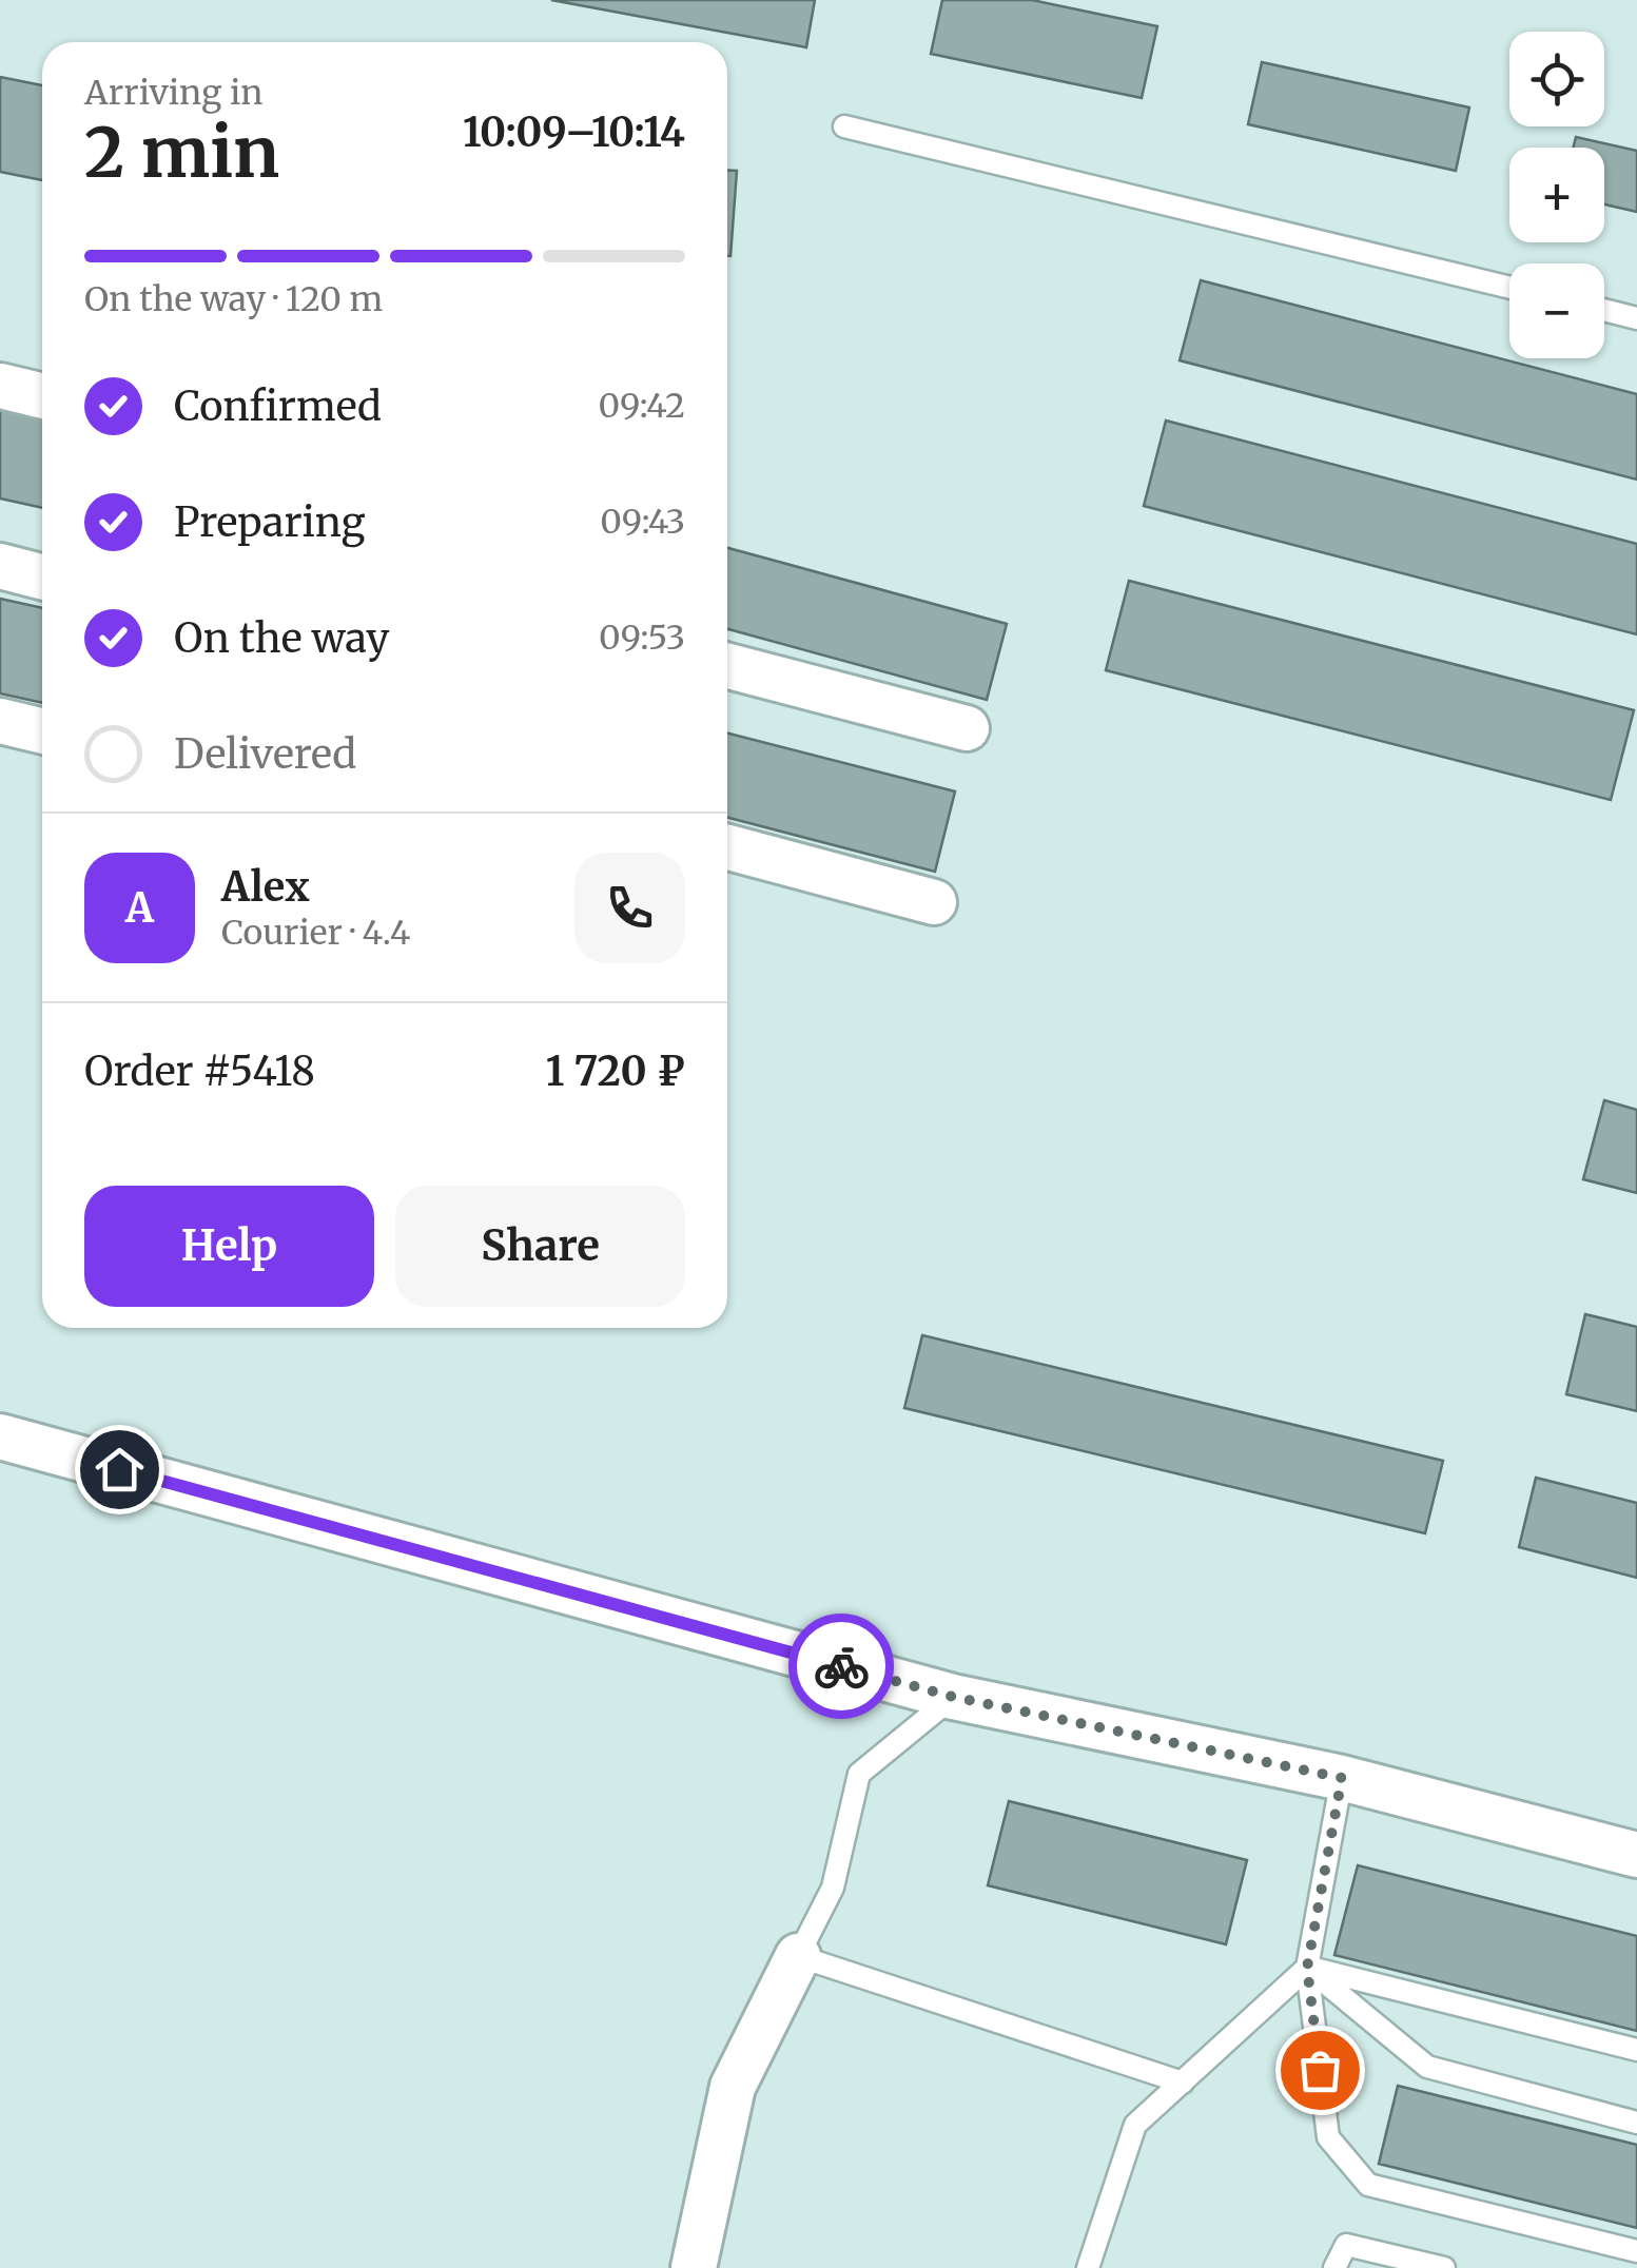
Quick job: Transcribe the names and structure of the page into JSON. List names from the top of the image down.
{
  "page": {
    "map_buttons": ["+", "−"],
    "heading": ["2 min", "Arriving in", "10:09–10:14"],
    "panel": [
      "Alex",
      "Courier · 4.4",
      "Order #5418",
      "1 720 ₽"
    ],
    "bar": "On the way · 120 m",
    "list": [
      ["Confirmed", "09:42"],
      ["Preparing", "09:43"],
      ["On the way", "09:53"],
      "Delivered"
    ],
    "round": "A",
    "buttons": ["Help", "Share"]
  }
}
